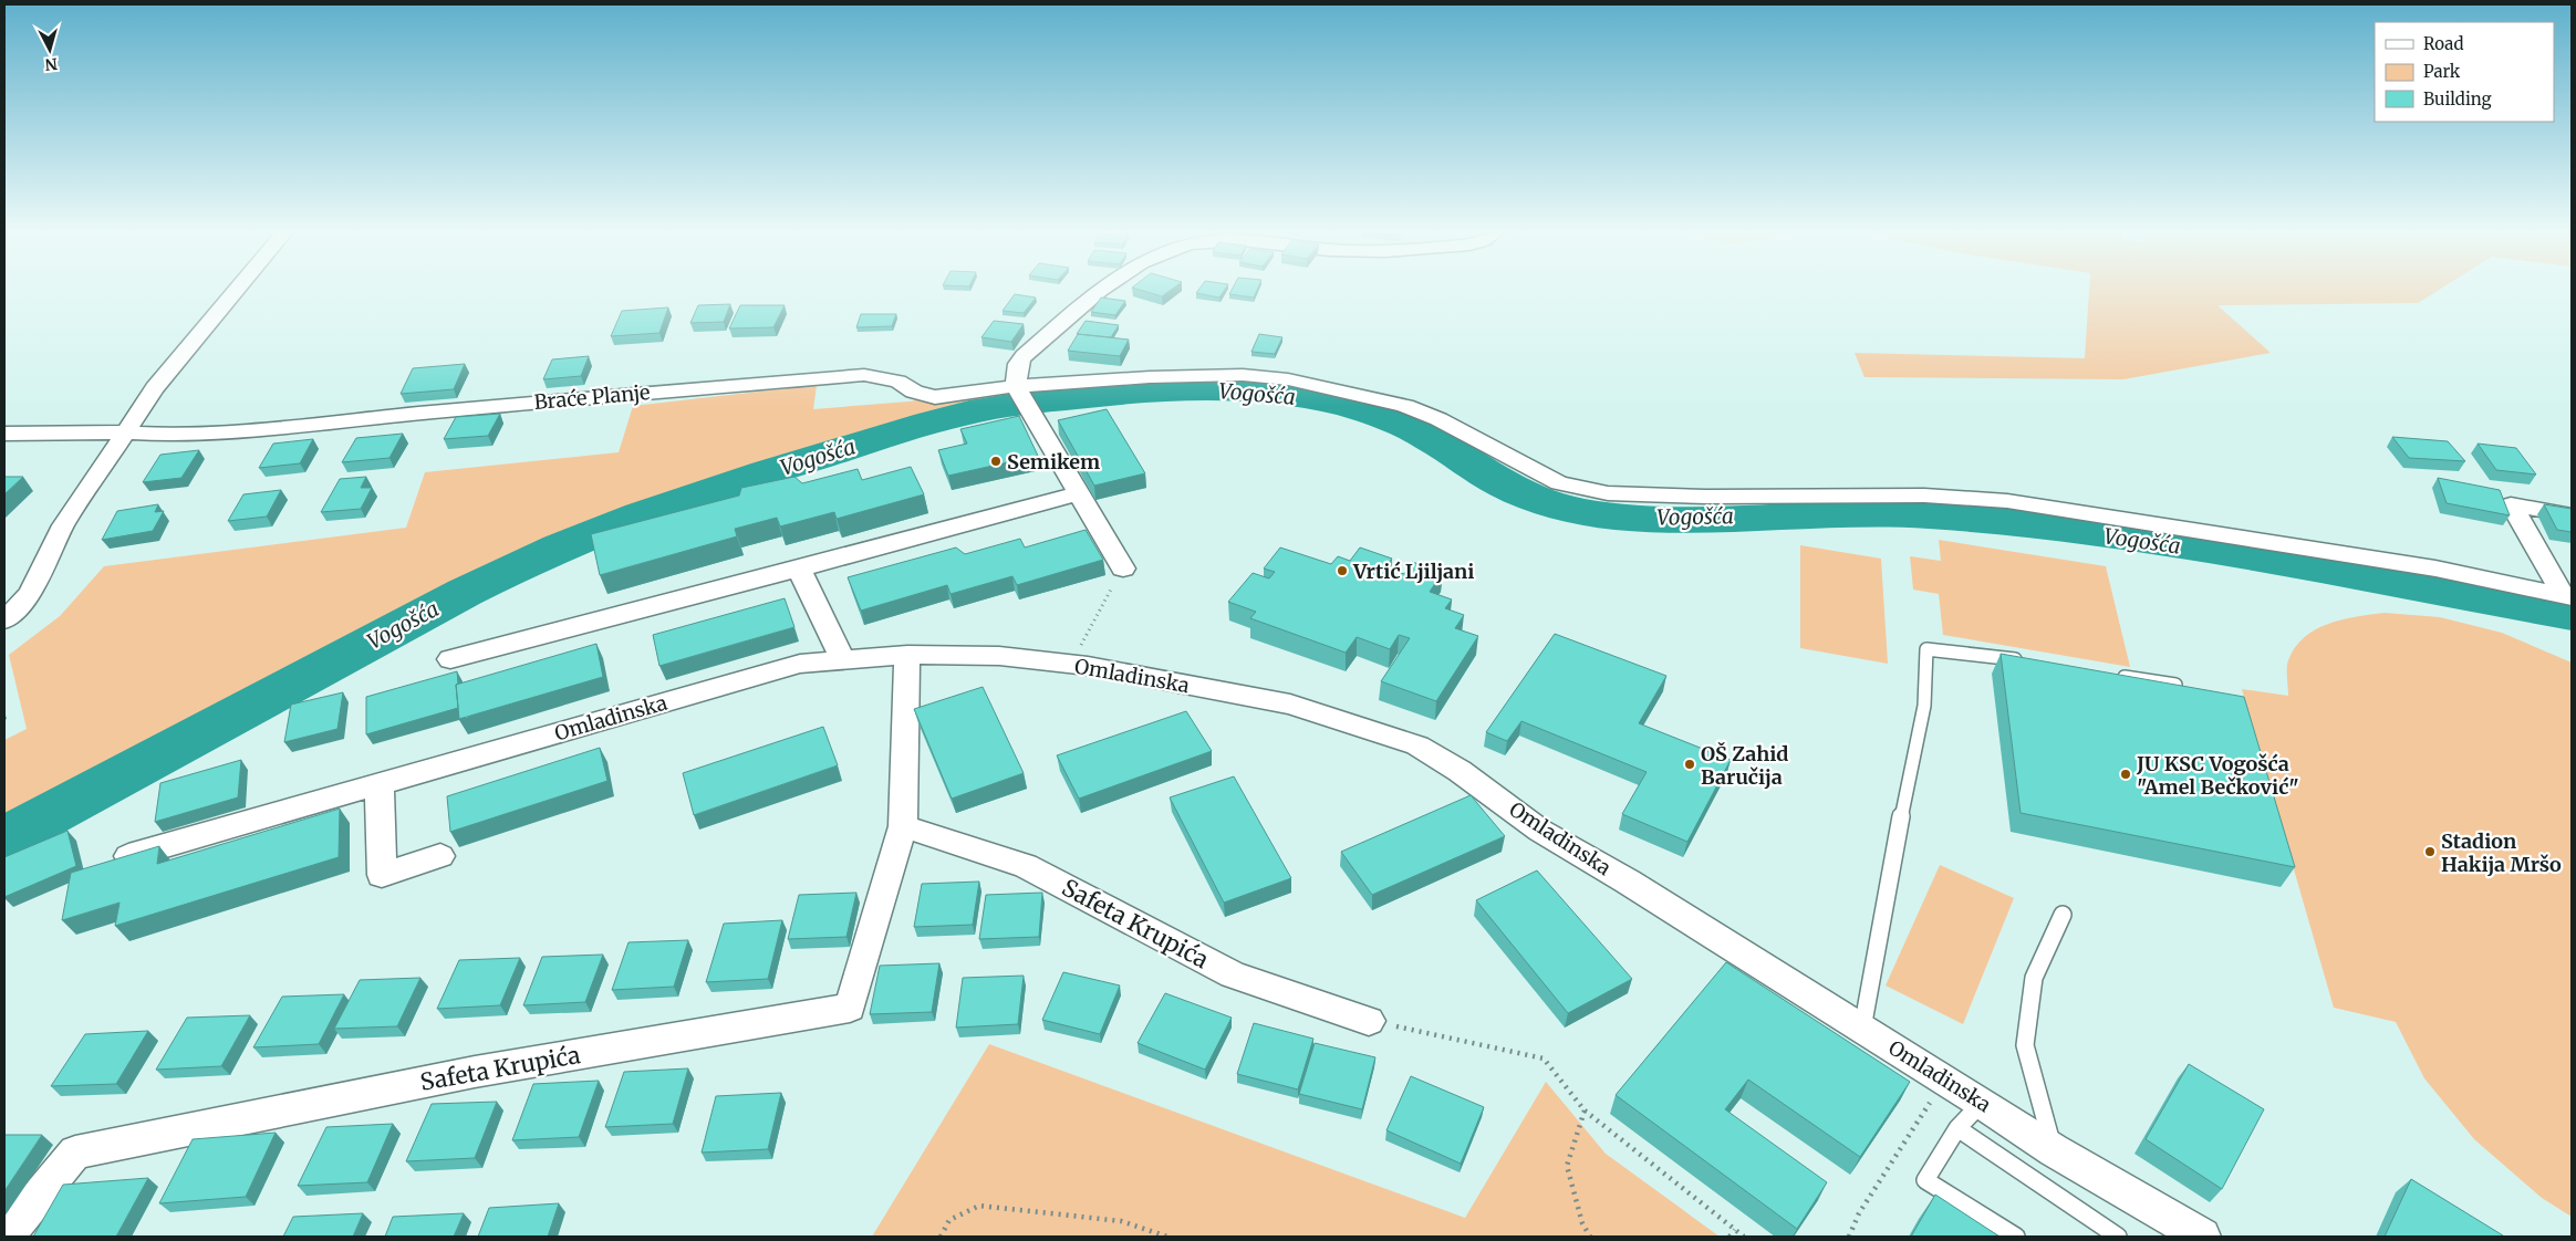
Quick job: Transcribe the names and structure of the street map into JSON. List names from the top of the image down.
{
  "streets": {
    "street": ["Braće Planje", "Omladinska", "Safeta Krupića"]
  },
  "crossings": [
    ["Omladinska", "Safeta Krupića"]
  ],
  "water": ["Vogošća"],
  "places": [
    "Semikem",
    "Vrtić Ljiljani",
    "OŠ Zahid Baručija",
    "JU KSC Vogošća \"Amel Bečković\"",
    "Stadion Hakija Mršo"
  ],
  "legend": ["Road", "Park", "Building"],
  "north": "bottom"
}
